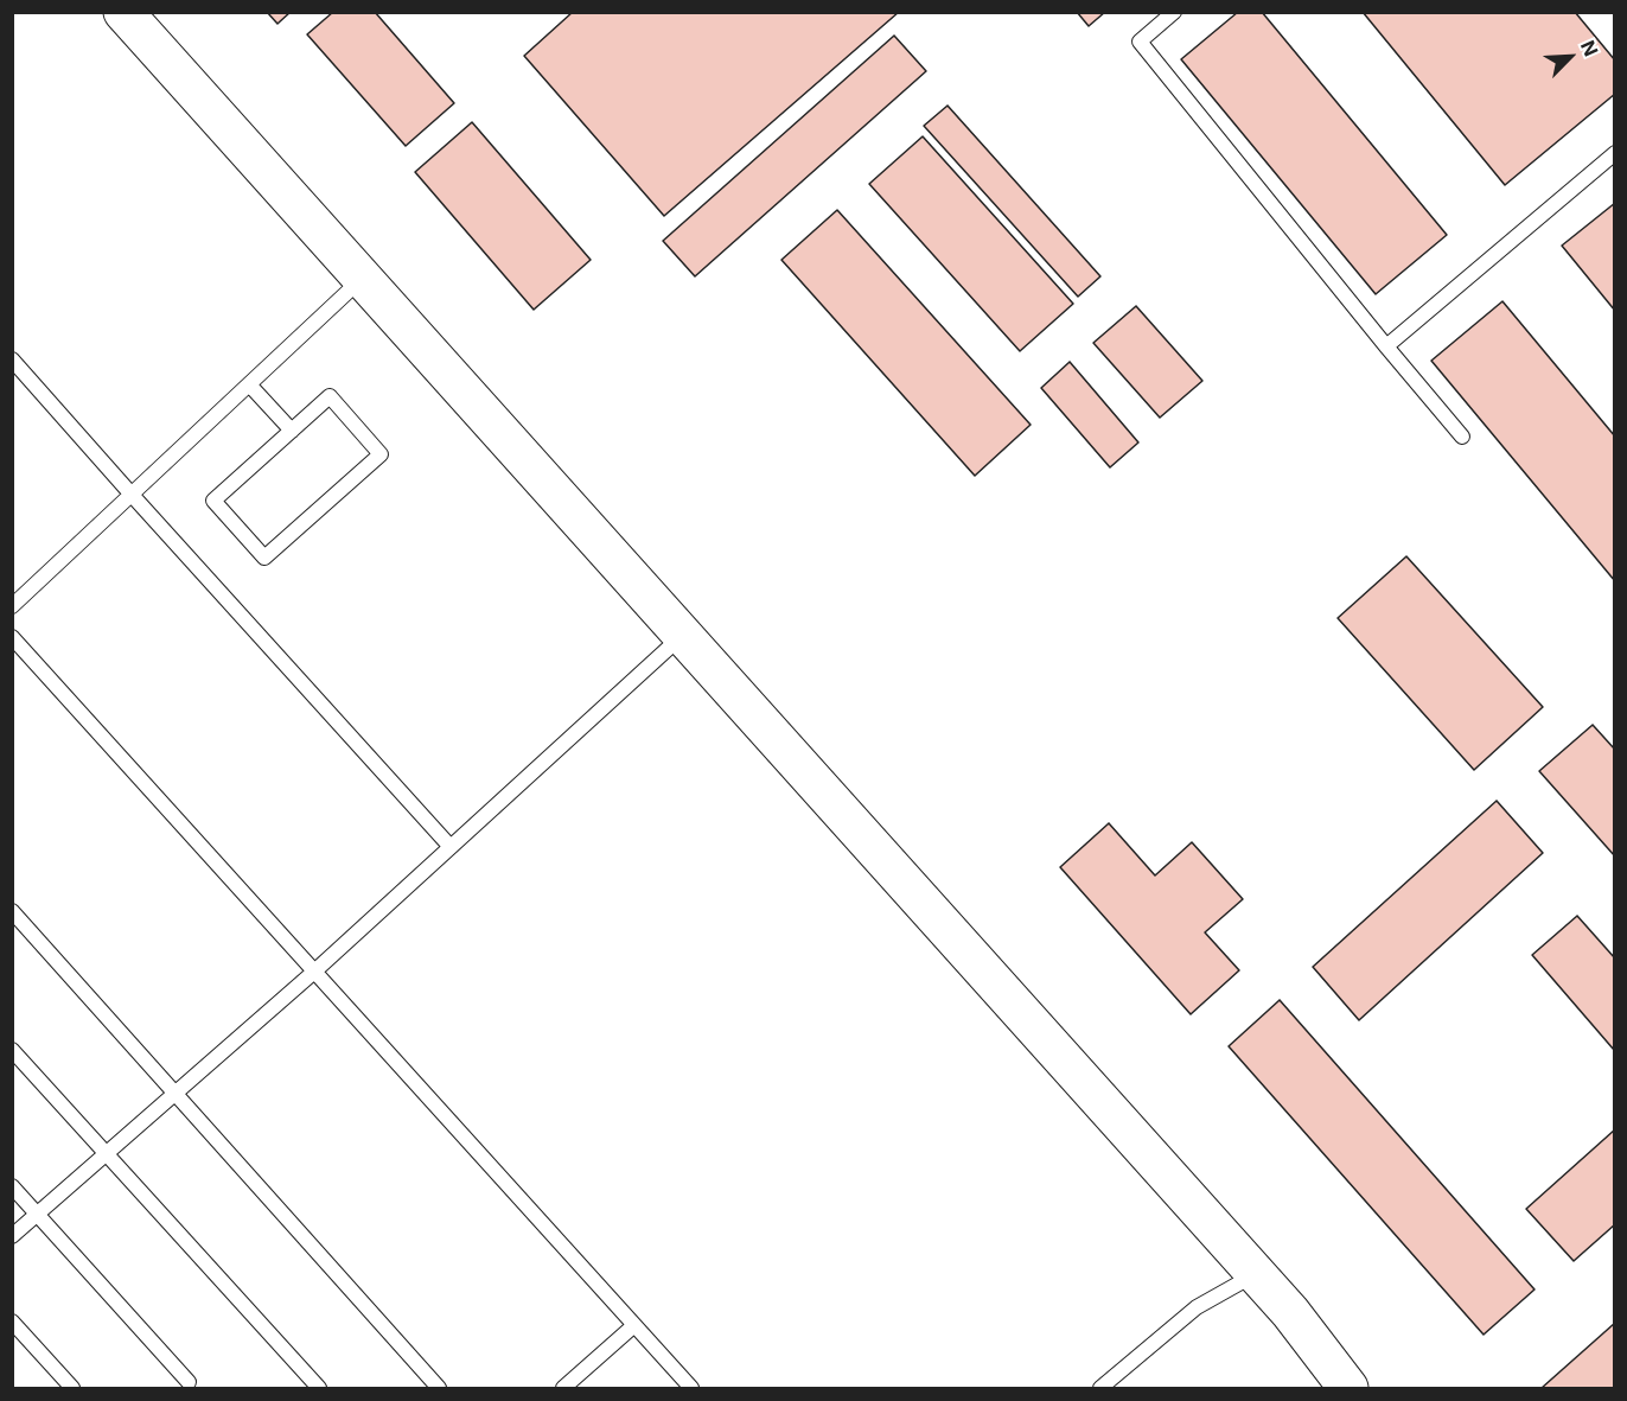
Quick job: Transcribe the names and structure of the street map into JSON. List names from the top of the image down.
{
  "north": "top right"
}
